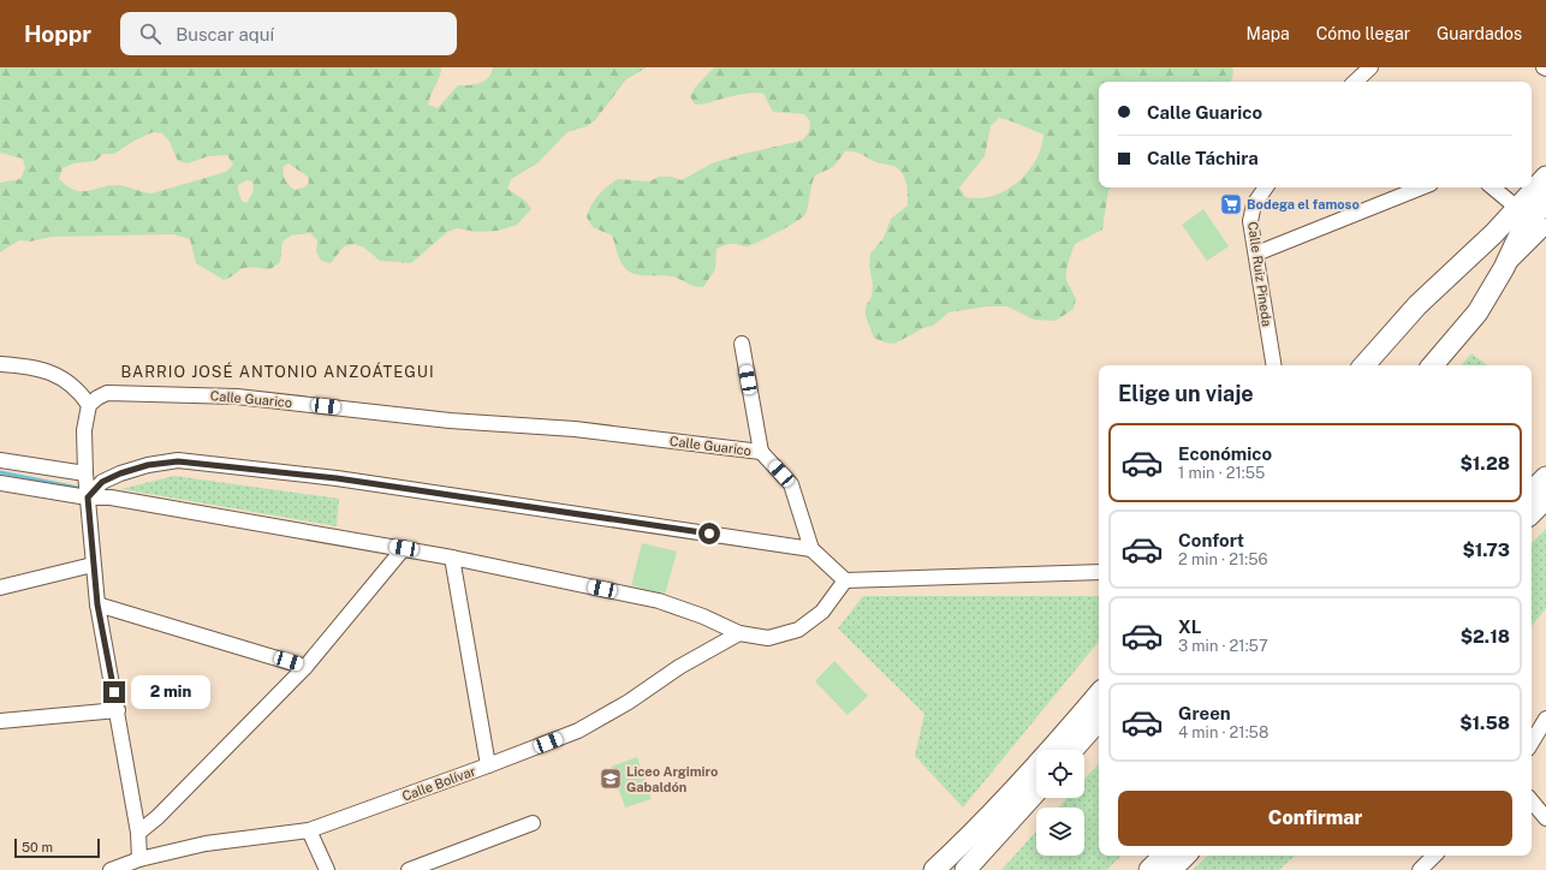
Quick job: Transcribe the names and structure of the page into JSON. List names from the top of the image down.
{
  "streets": {
    "street": ["Calle Ruiz Pineda", "Calle Guarico", "Calle Bolívar"]
  },
  "districts": ["BARRIO JOSÉ ANTONIO ANZOÁTEGUI"],
  "places": {
    "supermarket": ["Bodega el famoso"],
    "school or university": ["Liceo Argimiro Gabaldón"]
  },
  "scale_bar": "50 m",
  "page": {
    "header": "Hoppr",
    "search": "Buscar aquí",
    "nav": ["Mapa", "Cómo llegar", "Guardados"],
    "banner": ["Calle Guarico", "Calle Táchira"],
    "heading": "Elige un viaje",
    "list": [
      {
        "name": "Económico",
        "note": "1 min · 21:55",
        "value": "$1.28"
      },
      {
        "name": "Confort",
        "note": "2 min · 21:56",
        "value": "$1.73"
      },
      {
        "name": "XL",
        "note": "3 min · 21:57",
        "value": "$2.18"
      },
      {
        "name": "Green",
        "note": "4 min · 21:58",
        "value": "$1.58"
      }
    ],
    "bubble": "2 min",
    "buttons": "Confirmar",
    "scale": "50 m"
  }
}
